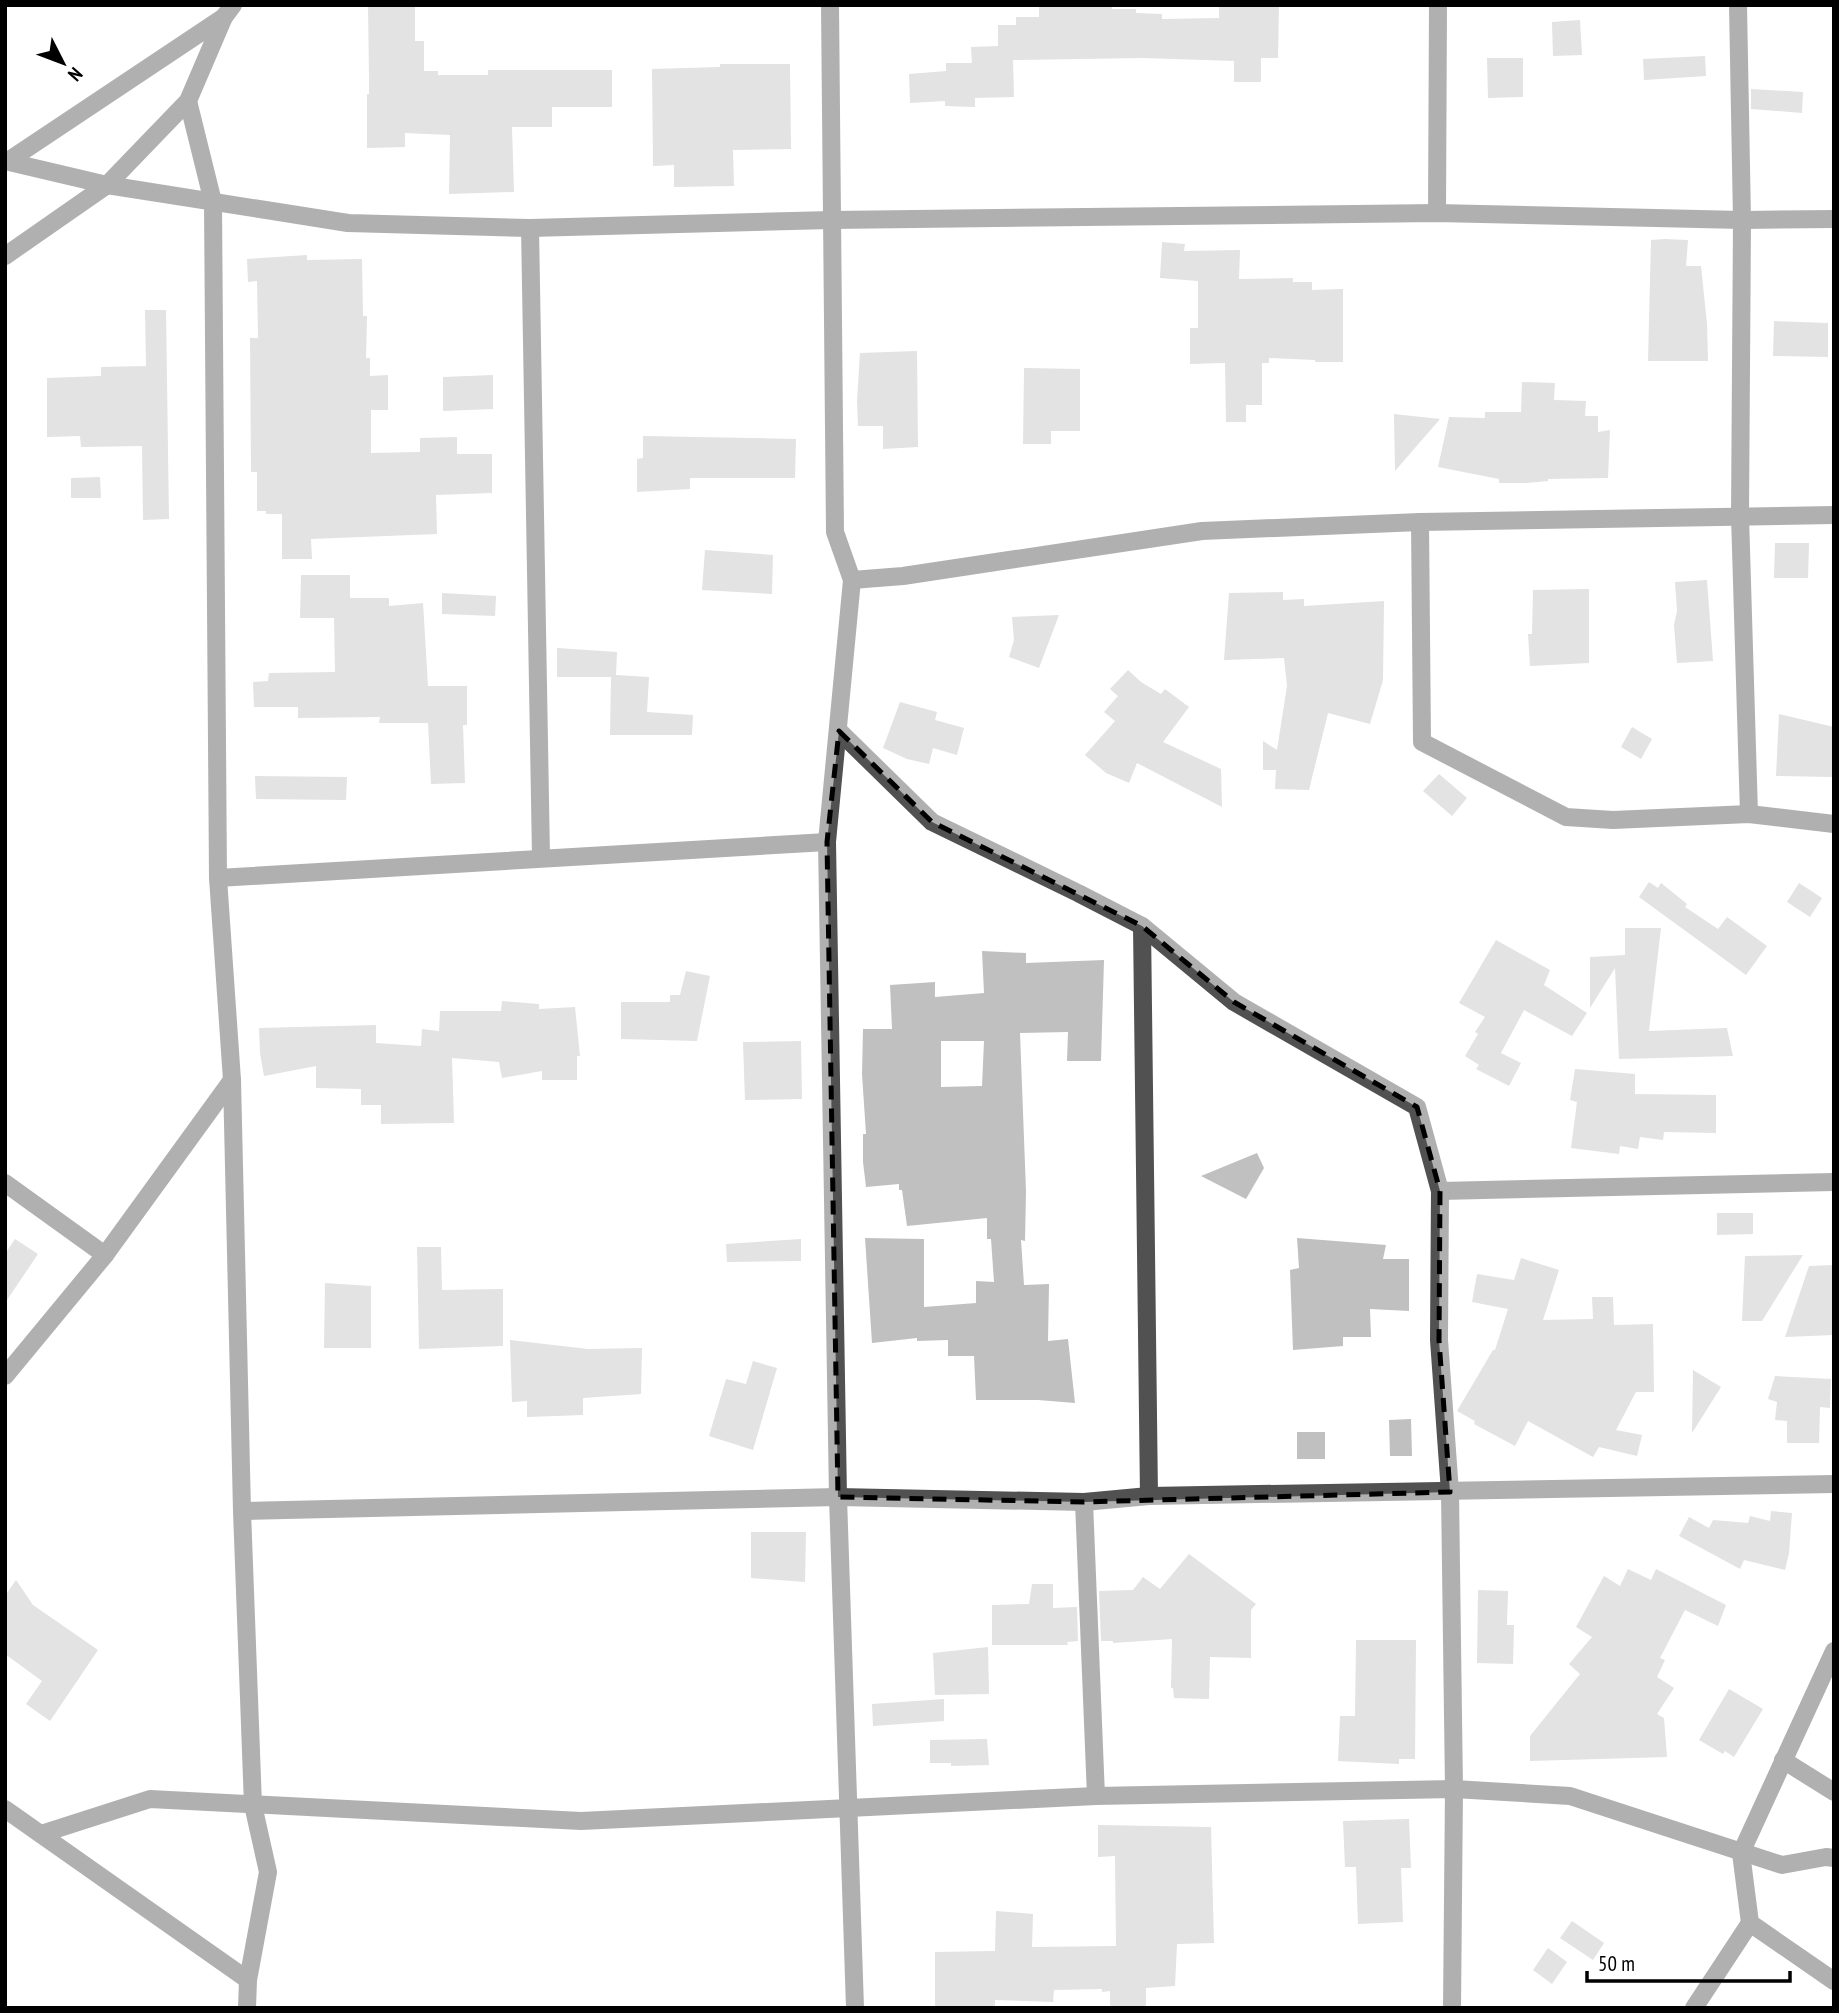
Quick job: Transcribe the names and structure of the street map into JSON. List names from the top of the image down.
{
  "scale_bar": "50 m",
  "north": "bottom right"
}
